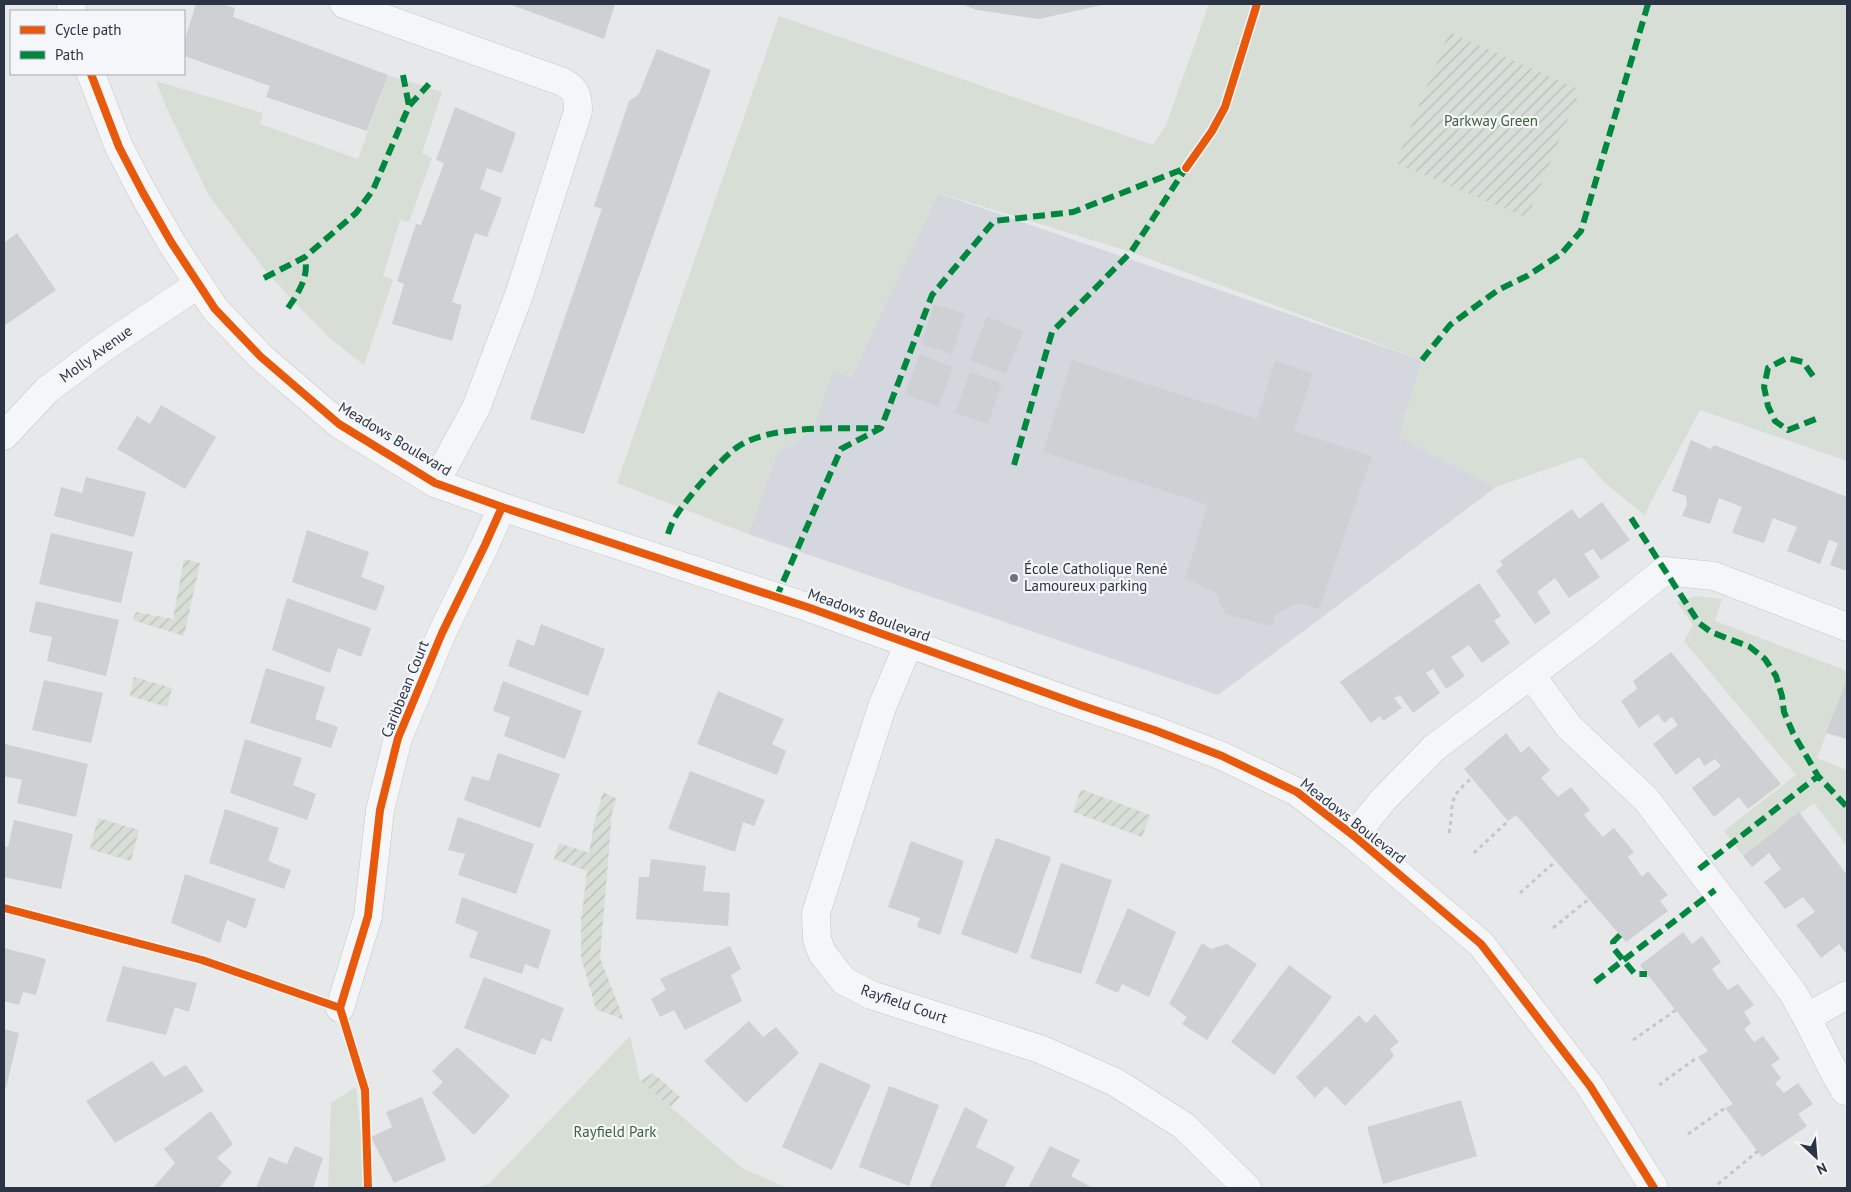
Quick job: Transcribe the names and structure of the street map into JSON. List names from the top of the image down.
{
  "streets": {
    "street": [
      "Molly Avenue",
      "Meadows Boulevard",
      "Caribbean Court",
      "Rayfield Court"
    ]
  },
  "crossings": [
    ["Molly Avenue", "Meadows Boulevard"],
    ["Meadows Boulevard", "Caribbean Court"],
    ["Meadows Boulevard", "Rayfield Court"]
  ],
  "parks": ["Parkway Green", "Rayfield Park"],
  "places": ["École Catholique René Lamoureux parking"],
  "legend": ["Cycle path", "Path"],
  "north": "bottom right"
}
